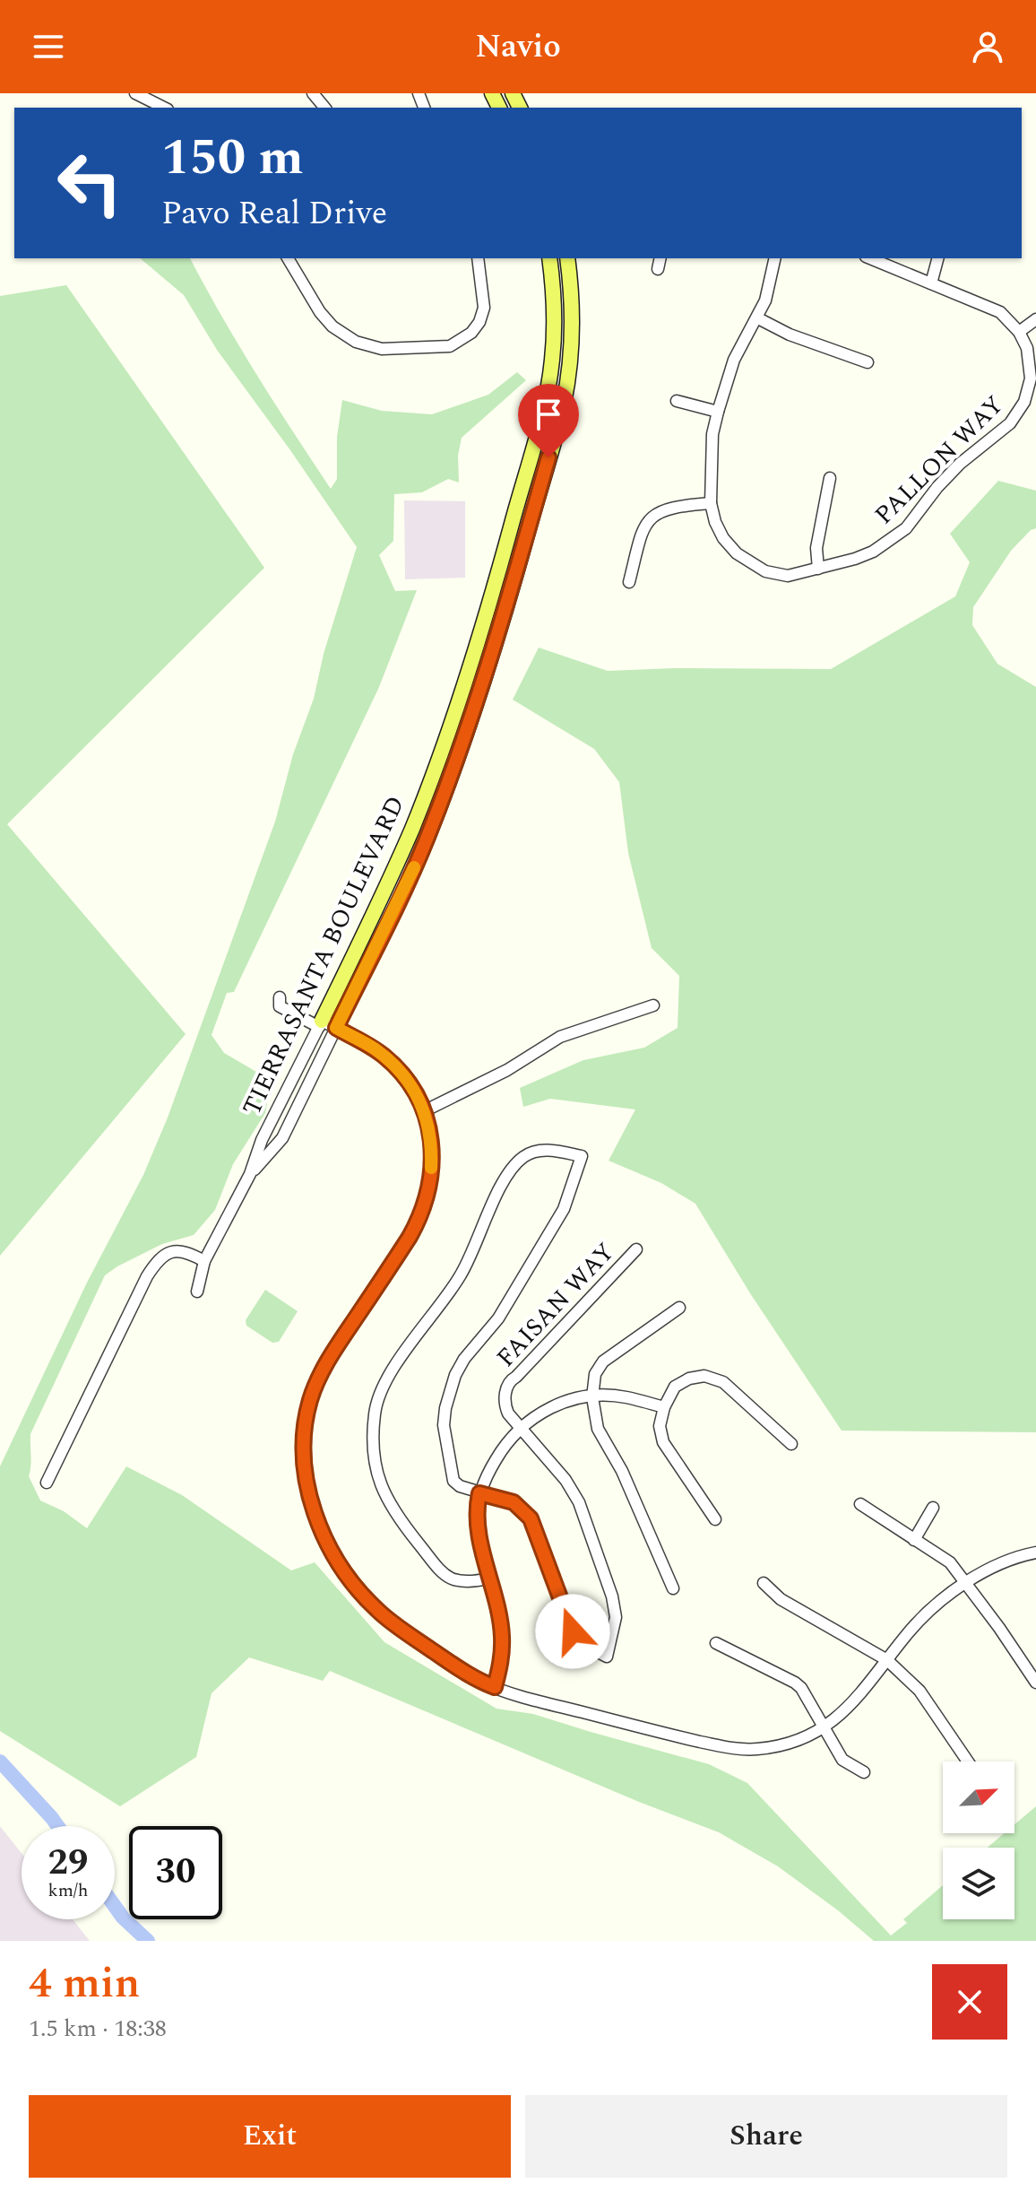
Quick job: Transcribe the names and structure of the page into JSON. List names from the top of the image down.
{
  "streets": {
    "main road": ["TIERRASANTA BOULEVARD"],
    "street": ["PALLON WAY", "FAISAN WAY"]
  },
  "north": "top right",
  "page": {
    "header": "Navio",
    "turn": ["150 m", "Pavo Real Drive"],
    "speed": "29 km/h",
    "limit": "30",
    "heading": ["4 min", "1.5 km · 18:38"],
    "buttons": ["Exit", "Share"]
  }
}
